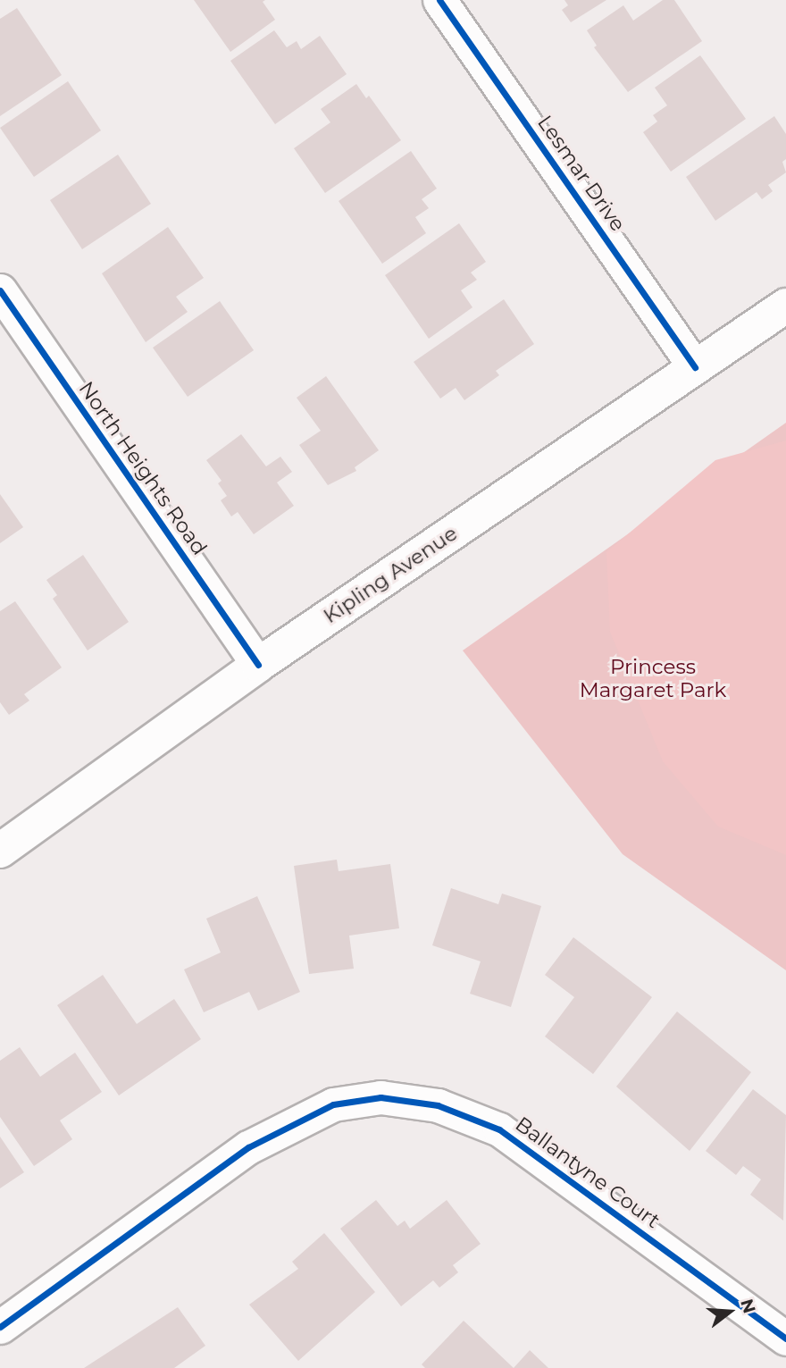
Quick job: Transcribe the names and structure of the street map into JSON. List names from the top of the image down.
{
  "streets": {
    "main road": ["Kipling Avenue"],
    "street": ["Lesmar Drive", "North Heights Road", "Ballantyne Court"]
  },
  "crossings": [
    ["Lesmar Drive", "Kipling Avenue"],
    ["North Heights Road", "Kipling Avenue"]
  ],
  "parks": ["Princess Margaret Park"],
  "north": "right"
}
